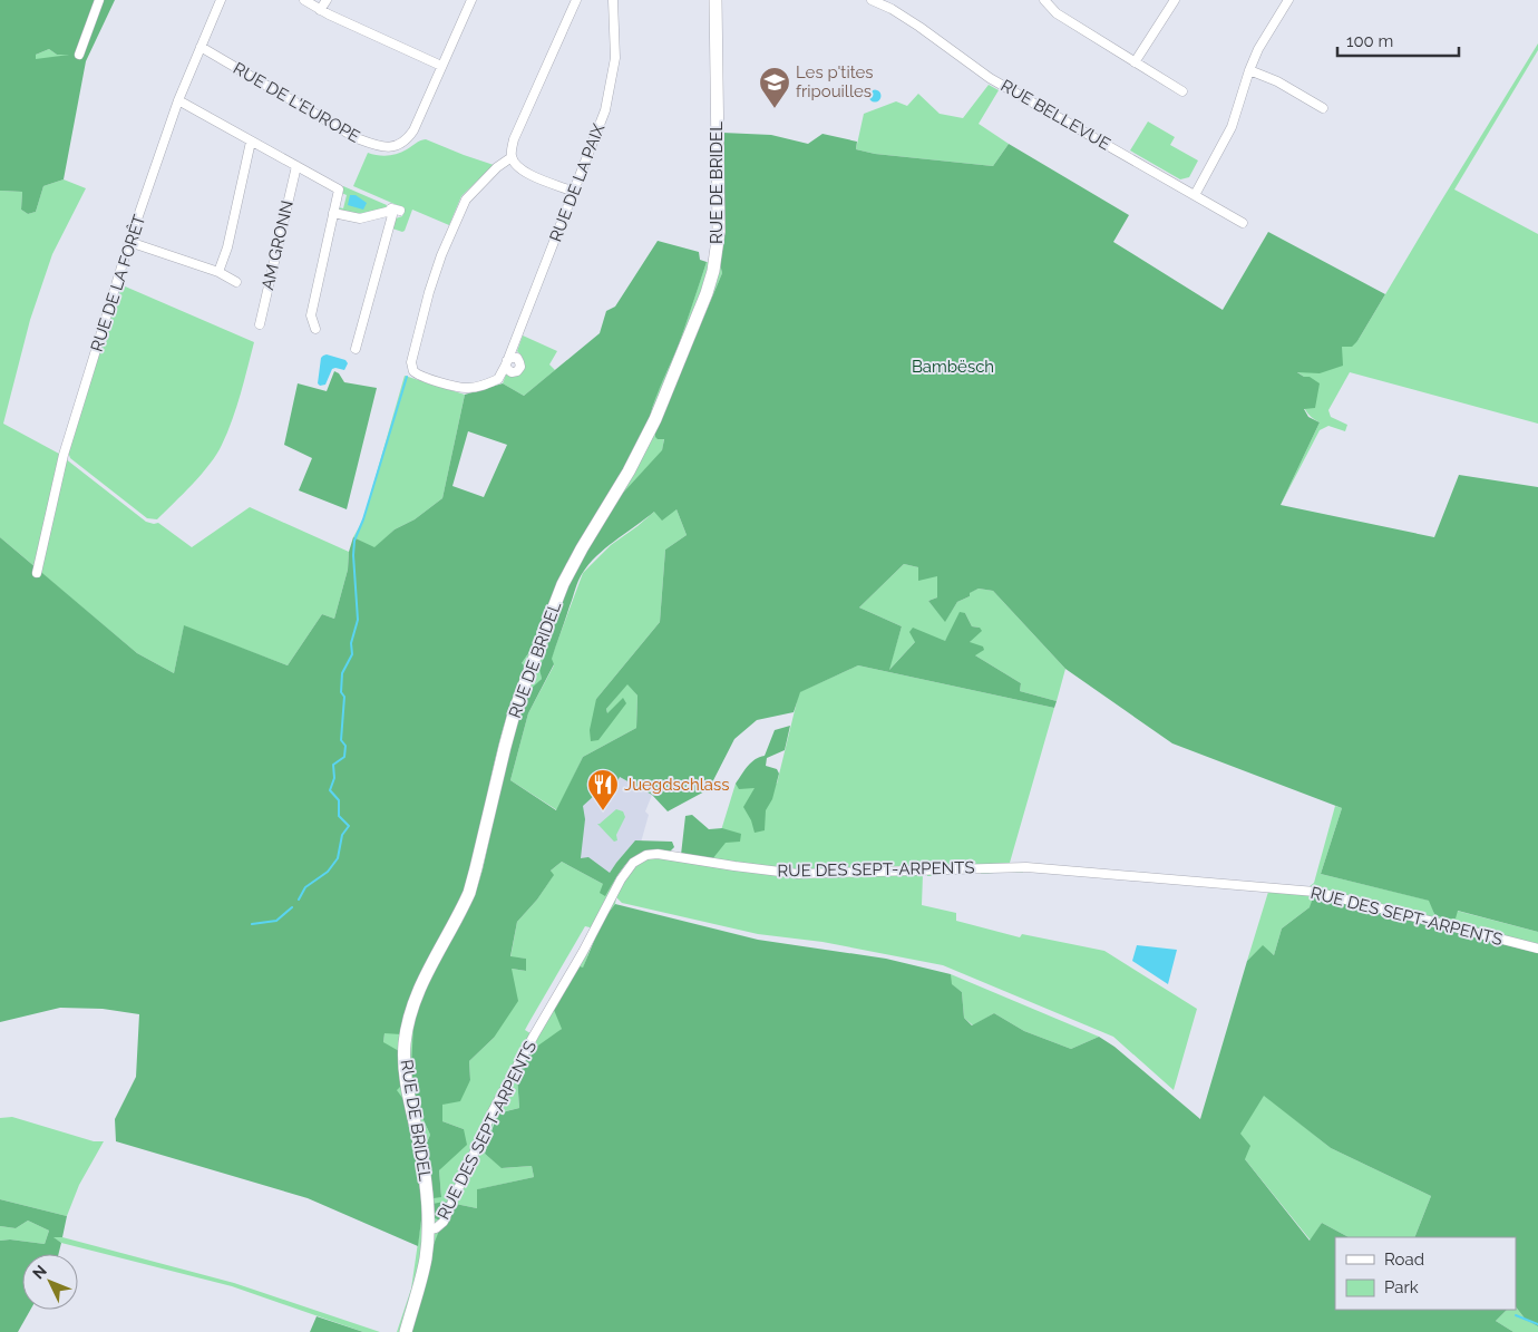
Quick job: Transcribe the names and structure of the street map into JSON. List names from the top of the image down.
{
  "streets": {
    "main road": ["RUE DE BRIDEL"],
    "street": [
      "RUE DE L'EUROPE",
      "RUE BELLEVUE",
      "RUE DE LA PAIX",
      "AM GRONN",
      "RUE DE LA FORÊT",
      "RUE DES SEPT-ARPENTS"
    ]
  },
  "crossings": [
    ["RUE DE L'EUROPE", "RUE DE LA FORÊT"],
    ["RUE DE BRIDEL", "RUE DES SEPT-ARPENTS"]
  ],
  "parks": ["Bambësch"],
  "places": {
    "school or university": ["Les p'tites fripouilles"],
    "restaurant": ["Juegdschlass"]
  },
  "legend": ["Road", "Park"],
  "scale_bar": "100 m",
  "north": "top left"
}
